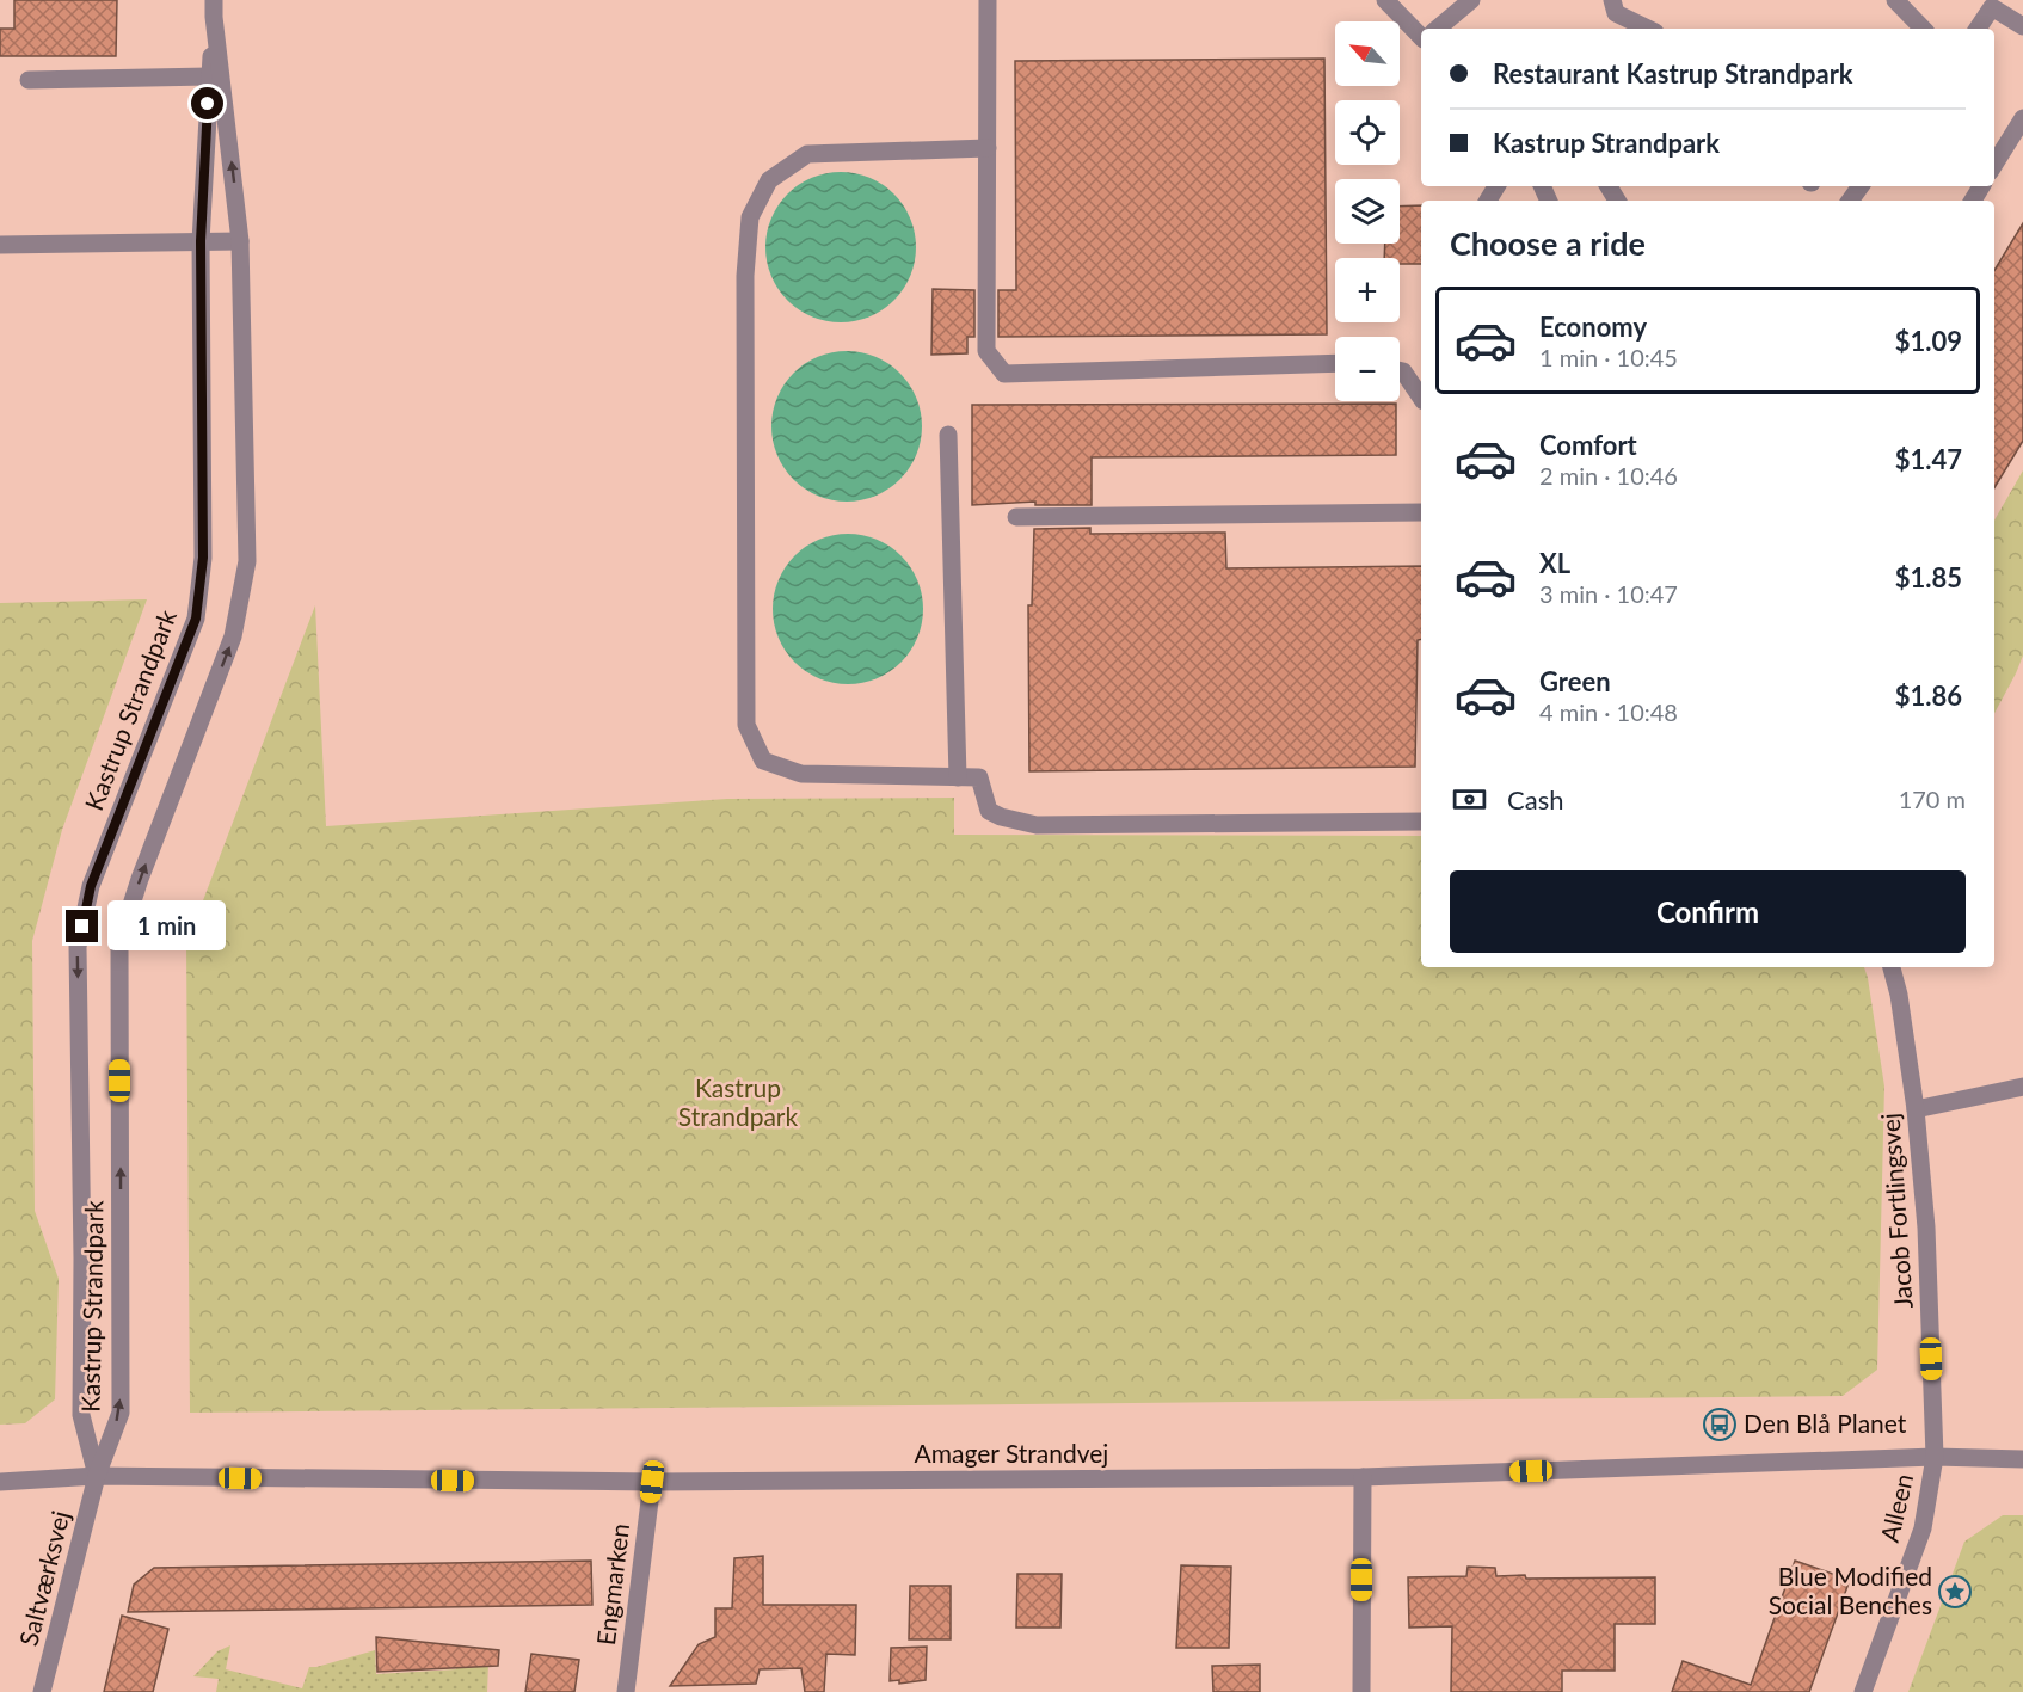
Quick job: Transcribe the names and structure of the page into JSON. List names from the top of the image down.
{
  "streets": {
    "street": [
      "Kastrup Strandpark",
      "Jacob Fortlingsvej",
      "Amager Strandvej",
      "Alleen",
      "Saltværksvej",
      "Engmarken"
    ]
  },
  "crossings": [
    ["Kastrup Strandpark", "Amager Strandvej"],
    ["Kastrup Strandpark", "Saltværksvej"],
    ["Jacob Fortlingsvej", "Amager Strandvej"],
    ["Jacob Fortlingsvej", "Alleen"],
    ["Amager Strandvej", "Alleen"],
    ["Amager Strandvej", "Saltværksvej"],
    ["Amager Strandvej", "Engmarken"]
  ],
  "parks": ["Kastrup Strandpark"],
  "places": {
    "bus stop": ["Den Blå Planet"],
    "place": ["Blue Modified Social Benches"]
  },
  "north": "top left",
  "page": {
    "map_buttons": ["+", "−"],
    "banner": ["Restaurant Kastrup Strandpark", "Kastrup Strandpark"],
    "heading": "Choose a ride",
    "list": [
      {
        "name": "Economy",
        "note": "1 min · 10:45",
        "value": "$1.09"
      },
      {
        "name": "Comfort",
        "note": "2 min · 10:46",
        "value": "$1.47"
      },
      {
        "name": "XL",
        "note": "3 min · 10:47",
        "value": "$1.85"
      },
      {
        "name": "Green",
        "note": "4 min · 10:48",
        "value": "$1.86"
      }
    ],
    "pay": ["Cash", "170 m"],
    "buttons": "Confirm",
    "bubble": "1 min"
  }
}
